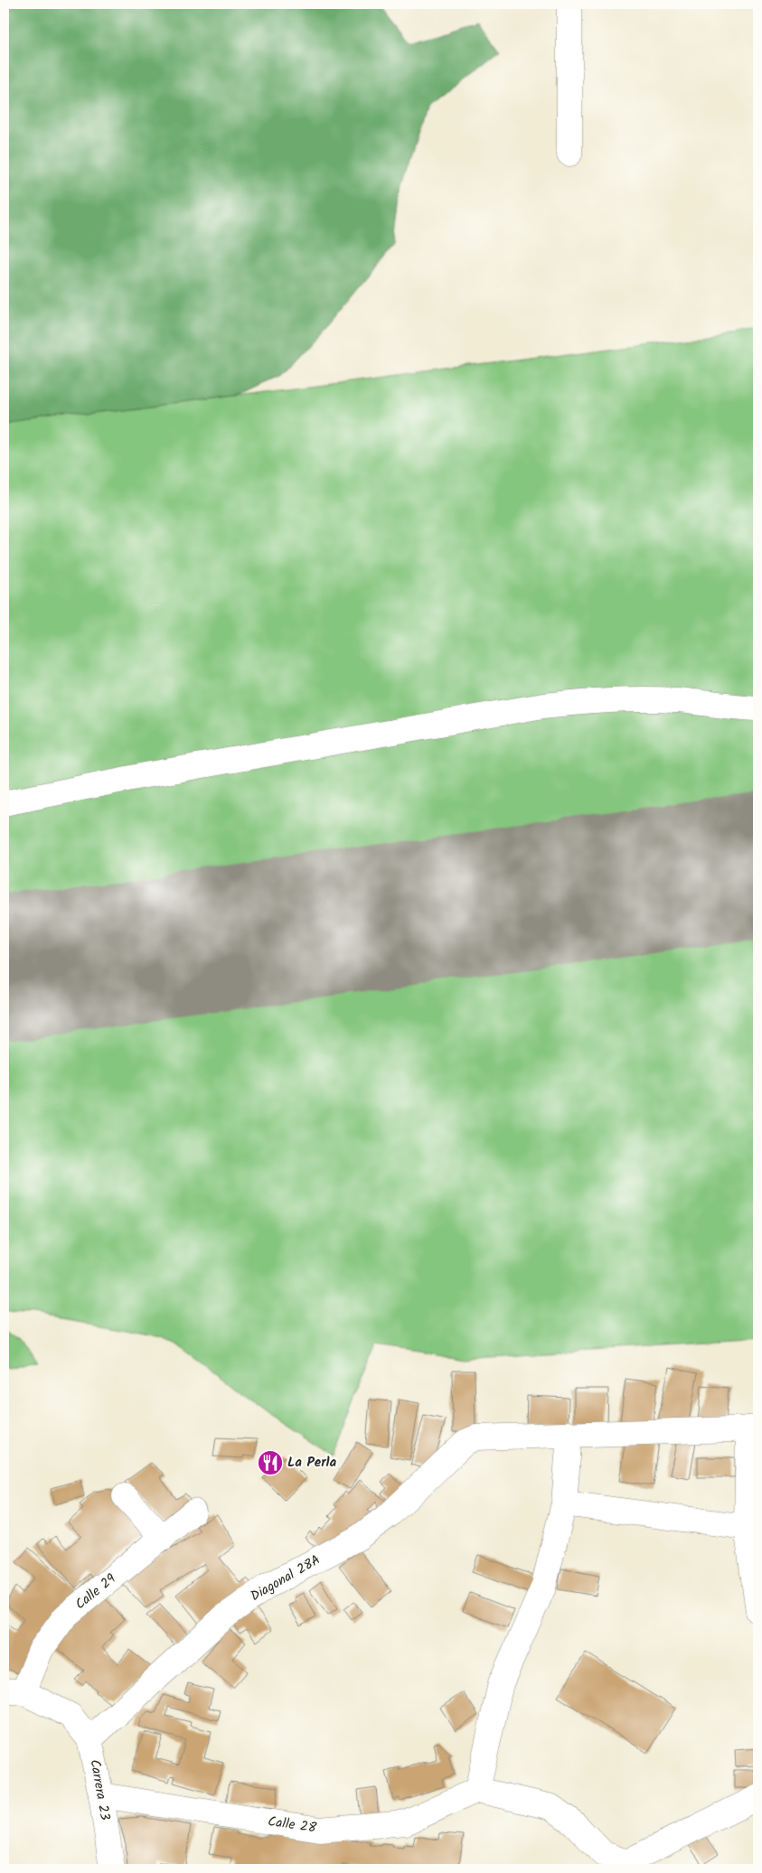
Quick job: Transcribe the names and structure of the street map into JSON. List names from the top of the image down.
{
  "streets": {
    "street": [
      "Diagonal 28A",
      "Calle 29",
      "Carrera 23",
      "Calle 28"
    ]
  },
  "crossings": [
    ["Diagonal 28A", "Carrera 23"],
    ["Carrera 23", "Calle 28"]
  ],
  "places": {
    "restaurant": ["La Perla"]
  }
}
